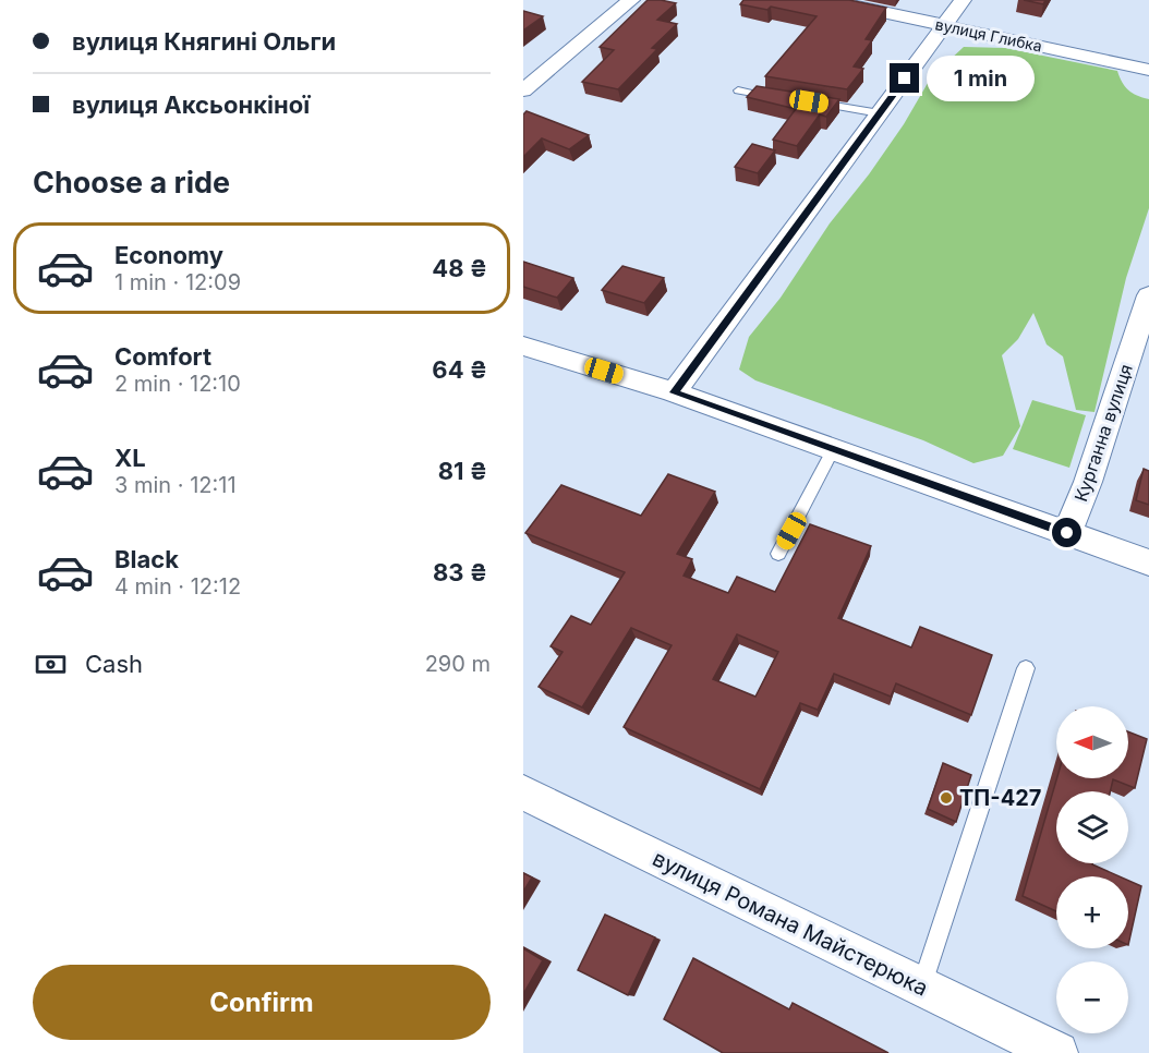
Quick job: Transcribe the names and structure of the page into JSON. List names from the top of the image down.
{
  "streets": {
    "street": ["вулиця Глибка", "Курганна вулиця", "вулиця Романа Майстерюка"]
  },
  "places": ["ТП-427"],
  "north": "left",
  "page": {
    "banner": ["вулиця Княгині Ольги", "вулиця Аксьонкіної"],
    "bubble": "1 min",
    "heading": "Choose a ride",
    "list": [
      {
        "name": "Economy",
        "note": "1 min · 12:09",
        "value": "48 ₴"
      },
      {
        "name": "Comfort",
        "note": "2 min · 12:10",
        "value": "64 ₴"
      },
      {
        "name": "XL",
        "note": "3 min · 12:11",
        "value": "81 ₴"
      },
      {
        "name": "Black",
        "note": "4 min · 12:12",
        "value": "83 ₴"
      }
    ],
    "pay": ["Cash", "290 m"],
    "map_buttons": ["+", "−"],
    "buttons": "Confirm"
  }
}
